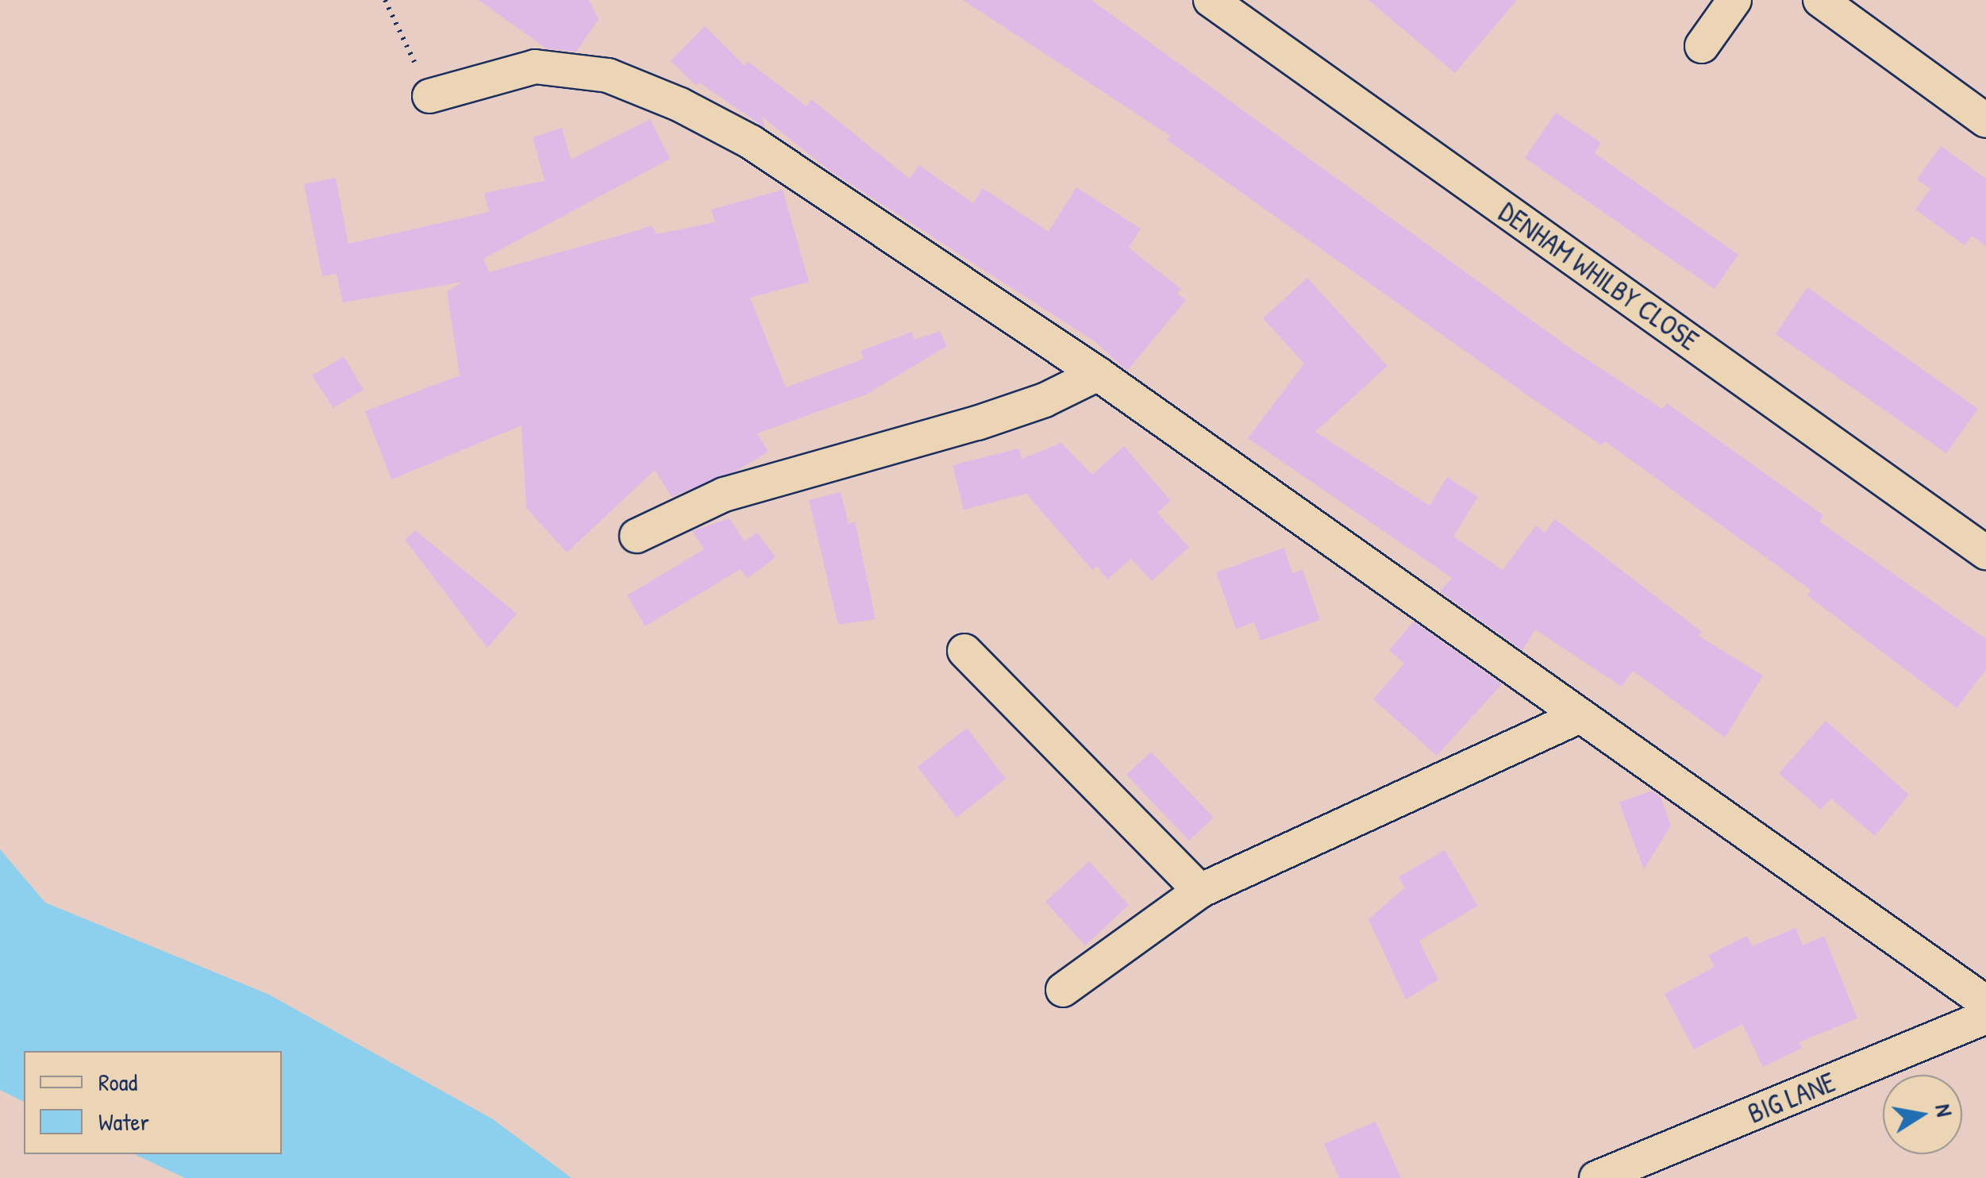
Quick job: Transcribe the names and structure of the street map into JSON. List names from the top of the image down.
{
  "streets": {
    "street": ["DENHAM WHILBY CLOSE", "BIG LANE"]
  },
  "legend": ["Road", "Water"],
  "north": "right"
}
